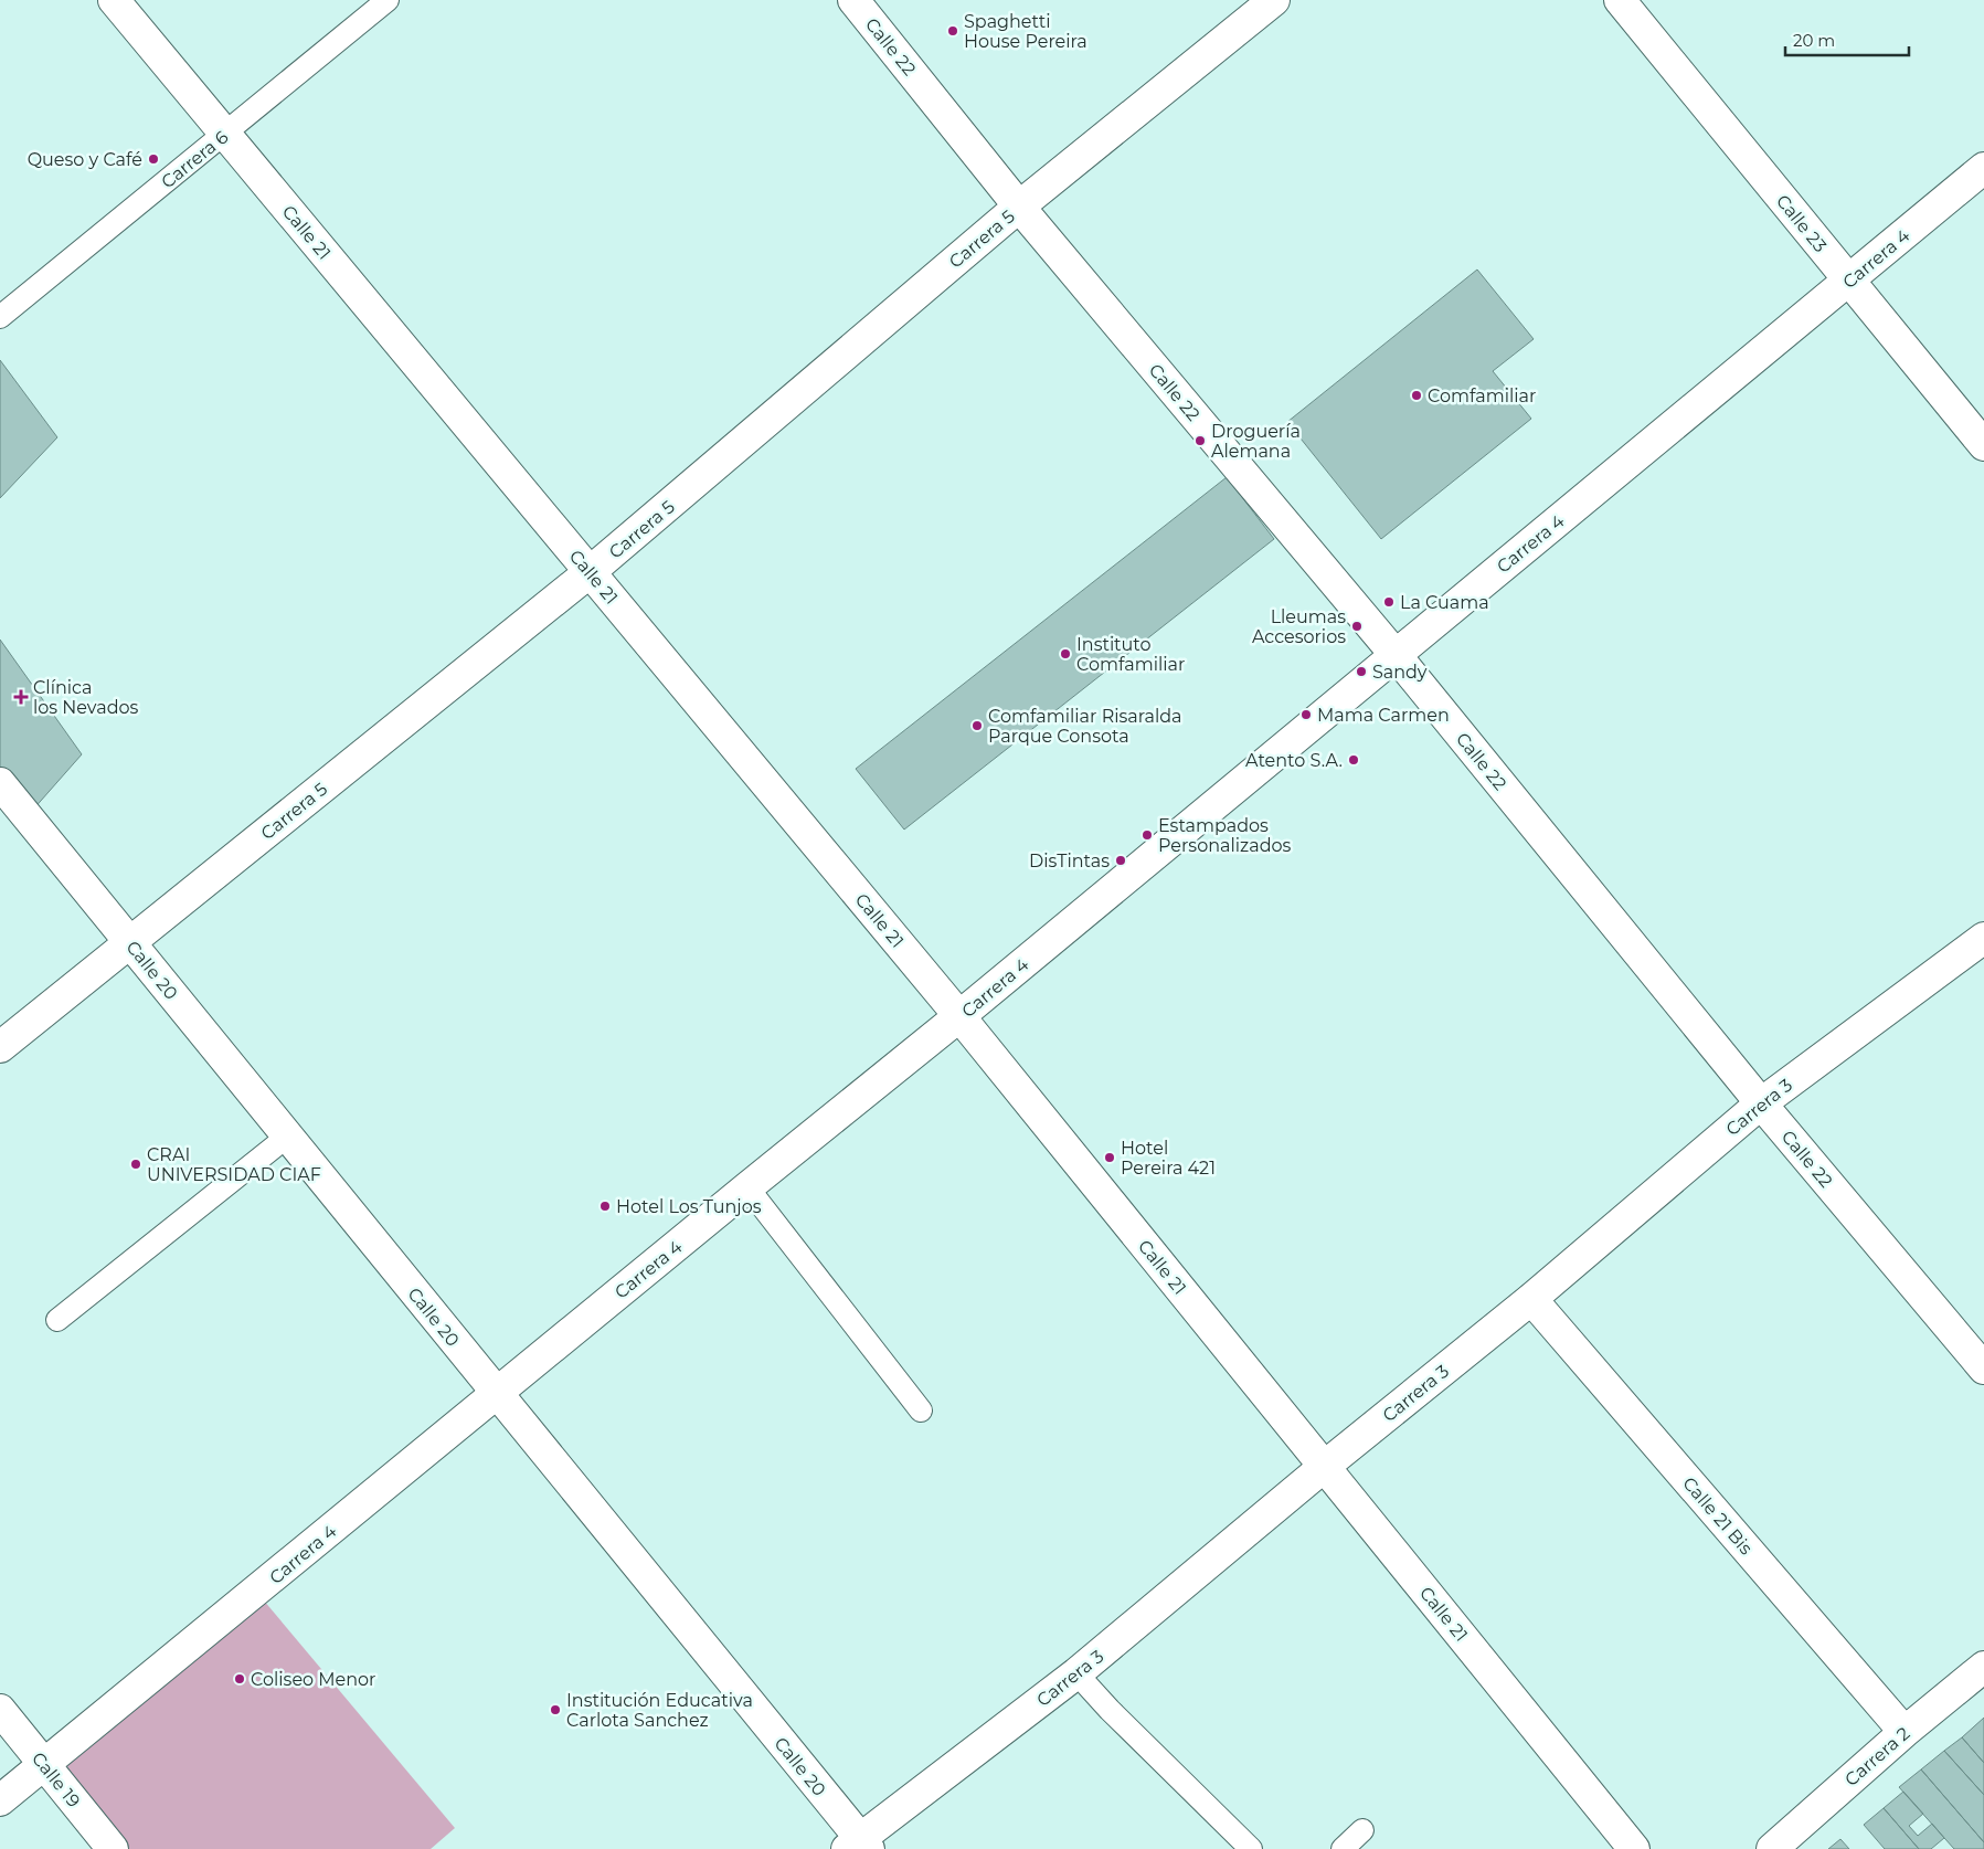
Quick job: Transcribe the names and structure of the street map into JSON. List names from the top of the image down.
{
  "streets": {
    "street": [
      "Calle 22",
      "Calle 23",
      "Calle 21",
      "Carrera 5",
      "Carrera 4",
      "Calle 20",
      "Carrera 3",
      "Calle 21 Bis",
      "Carrera 2",
      "Calle 19"
    ],
    "lane": ["Carrera 6"]
  },
  "crossings": [
    ["Calle 22", "Carrera 5"],
    ["Calle 22", "Carrera 4"],
    ["Calle 22", "Carrera 3"],
    ["Carrera 6", "Calle 21"],
    ["Calle 23", "Carrera 4"],
    ["Calle 21", "Carrera 5"],
    ["Calle 21", "Carrera 4"],
    ["Calle 21", "Carrera 3"],
    ["Carrera 5", "Calle 20"],
    ["Carrera 4", "Calle 20"],
    ["Carrera 4", "Calle 19"],
    ["Calle 20", "Carrera 3"],
    ["Carrera 3", "Calle 21 Bis"],
    ["Calle 21 Bis", "Carrera 2"]
  ],
  "places": {
    "other": [
      "Spaghetti House Pereira",
      "Queso y Café",
      "Comfamiliar",
      "Droguería Alemana",
      "La Cuama",
      "Lleumas Accesorios",
      "Instituto Comfamiliar",
      "Sandy",
      "Mama Carmen",
      "Comfamiliar Risaralda Parque Consota",
      "Atento S.A.",
      "Estampados Personalizados",
      "DisTintas",
      "Hotel Pereira 421",
      "CRAI UNIVERSIDAD CIAF",
      "Hotel Los Tunjos",
      "Coliseo Menor",
      "Institución Educativa Carlota Sanchez"
    ],
    "health": ["Clínica los Nevados"]
  },
  "scale_bar": "20 m"
}
